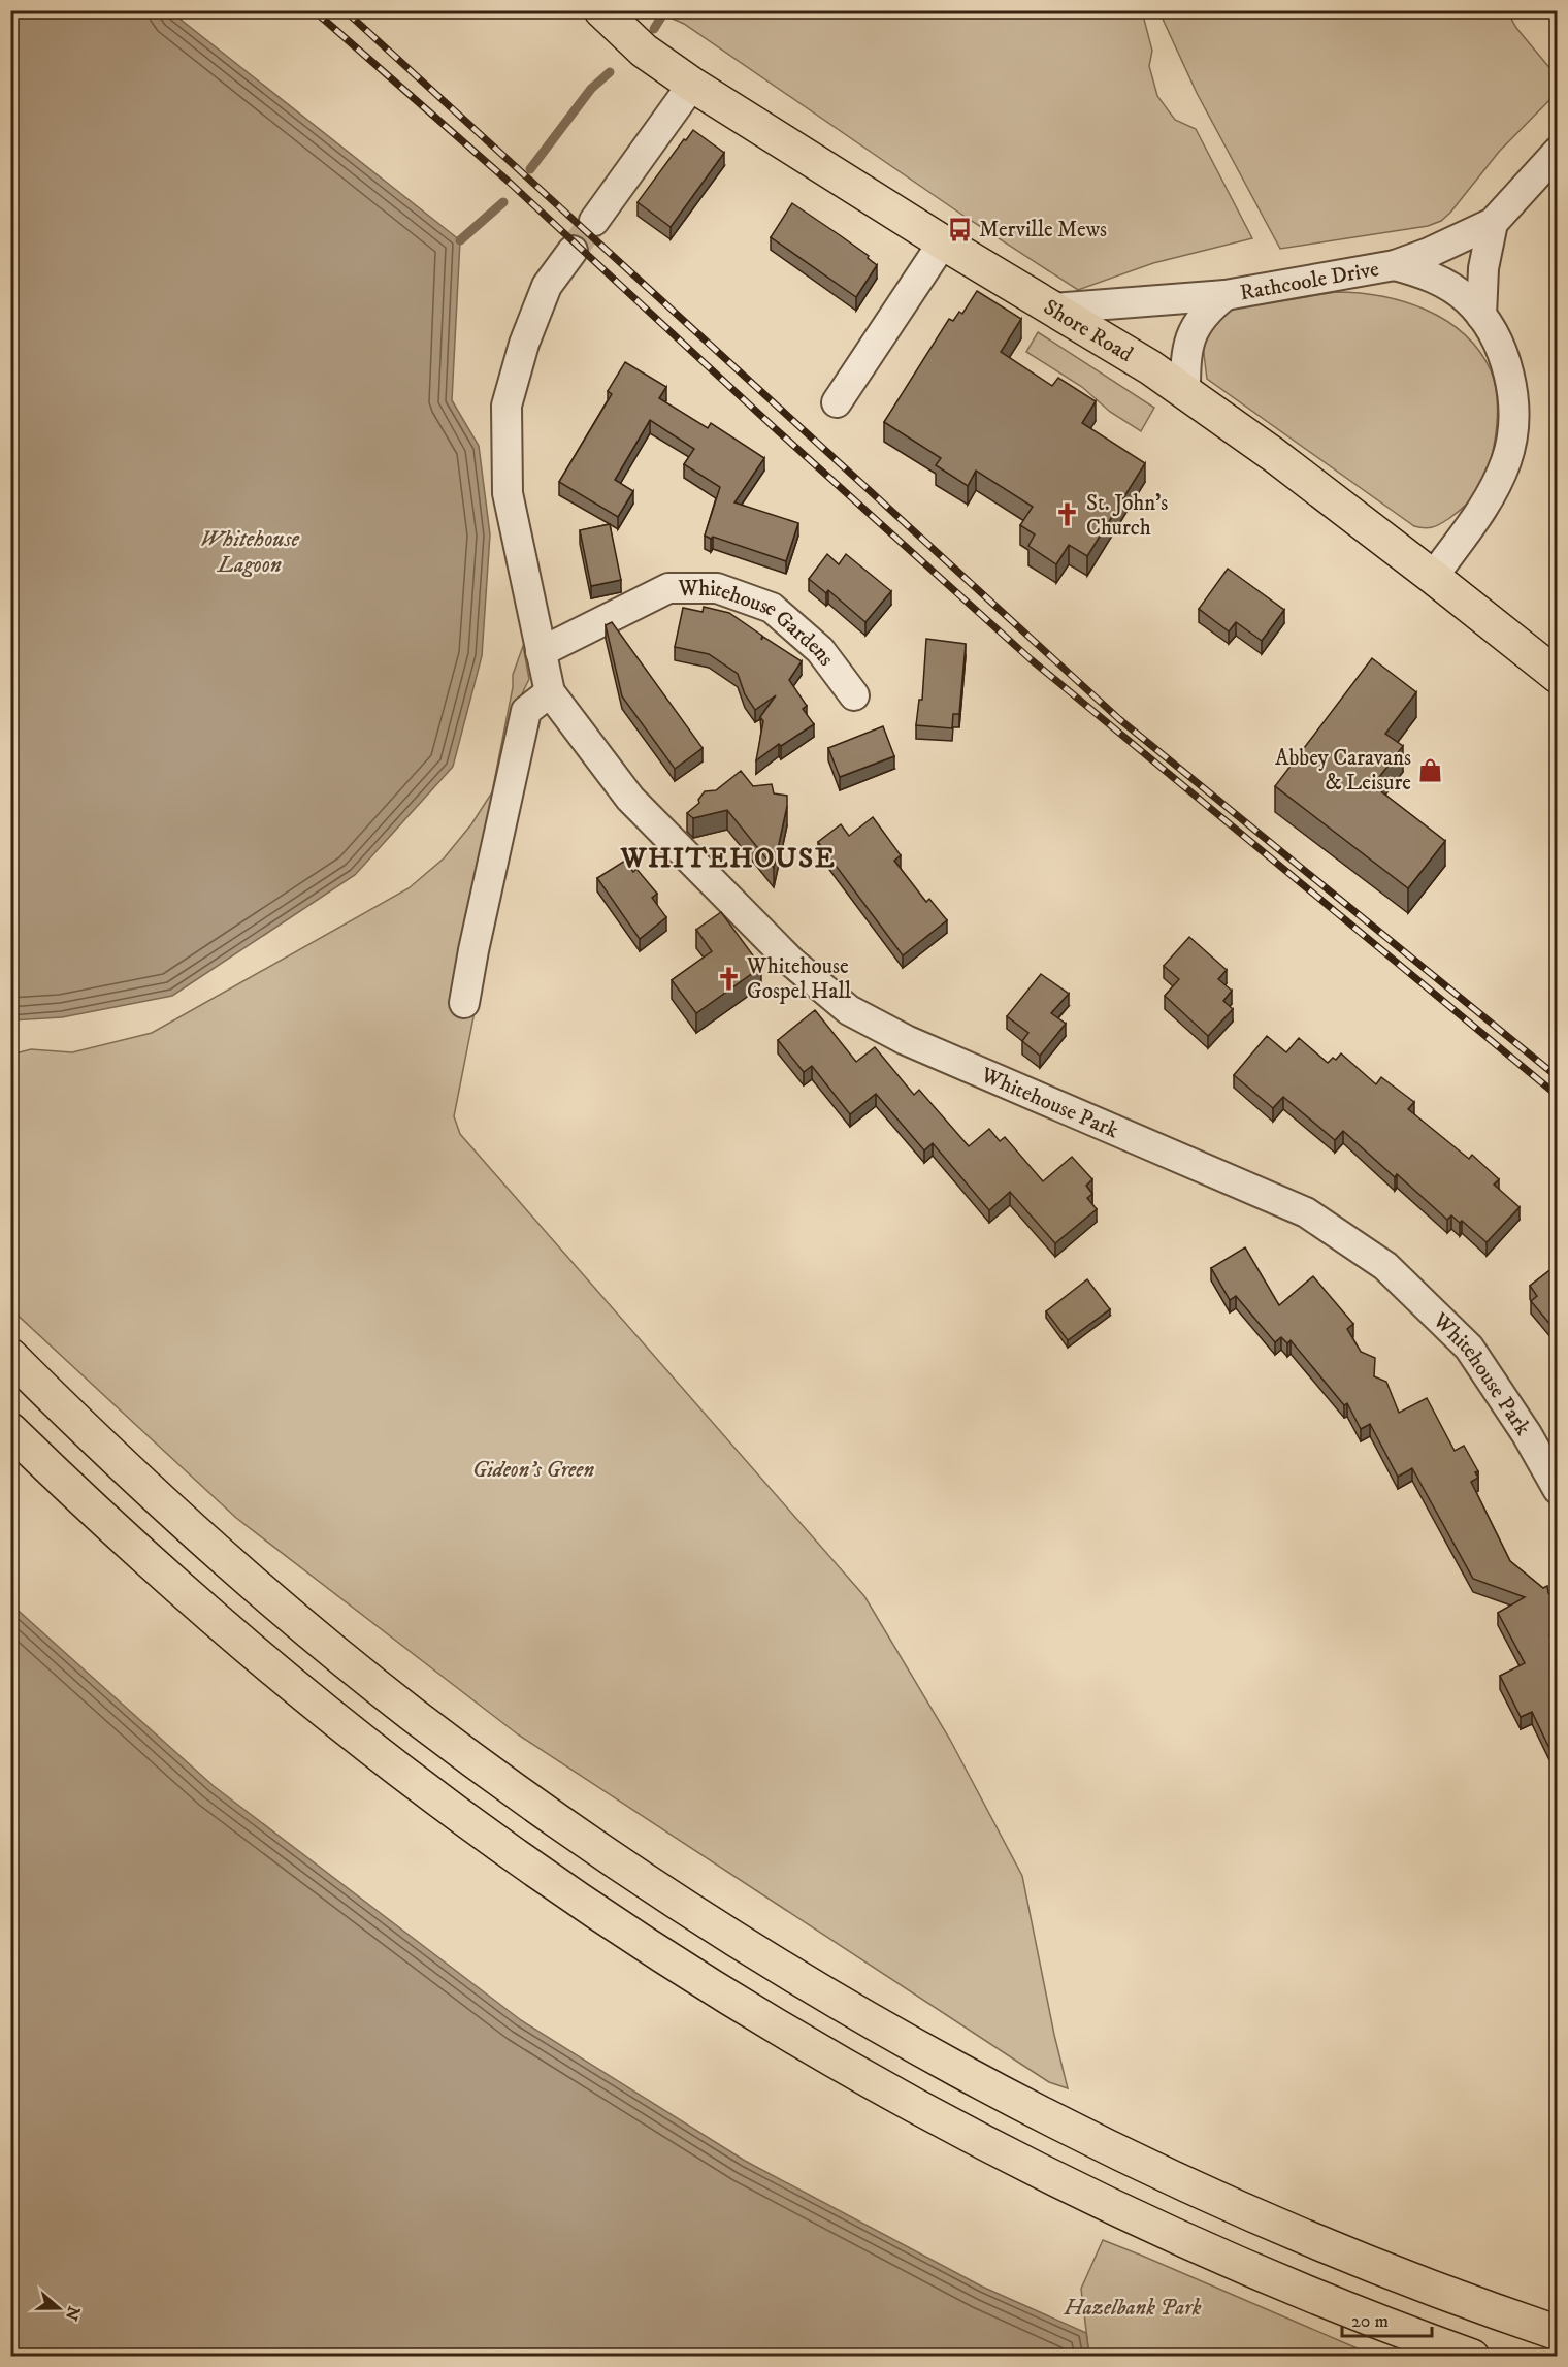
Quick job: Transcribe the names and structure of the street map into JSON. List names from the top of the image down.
{
  "streets": {
    "main road": ["Shore Road"],
    "street": ["Rathcoole Drive", "Whitehouse Gardens", "Whitehouse Park"]
  },
  "crossings": [
    ["Rathcoole Drive", "Shore Road"]
  ],
  "districts": ["WHITEHOUSE"],
  "water": ["Whitehouse Lagoon"],
  "parks": ["Gideon's Green", "Hazelbank Park"],
  "places": {
    "bus stop": ["Merville Mews"],
    "church": ["St. John's Church", "Whitehouse Gospel Hall"],
    "shop": ["Abbey Caravans & Leisure"]
  },
  "scale_bar": "20 m",
  "north": "right"
}
